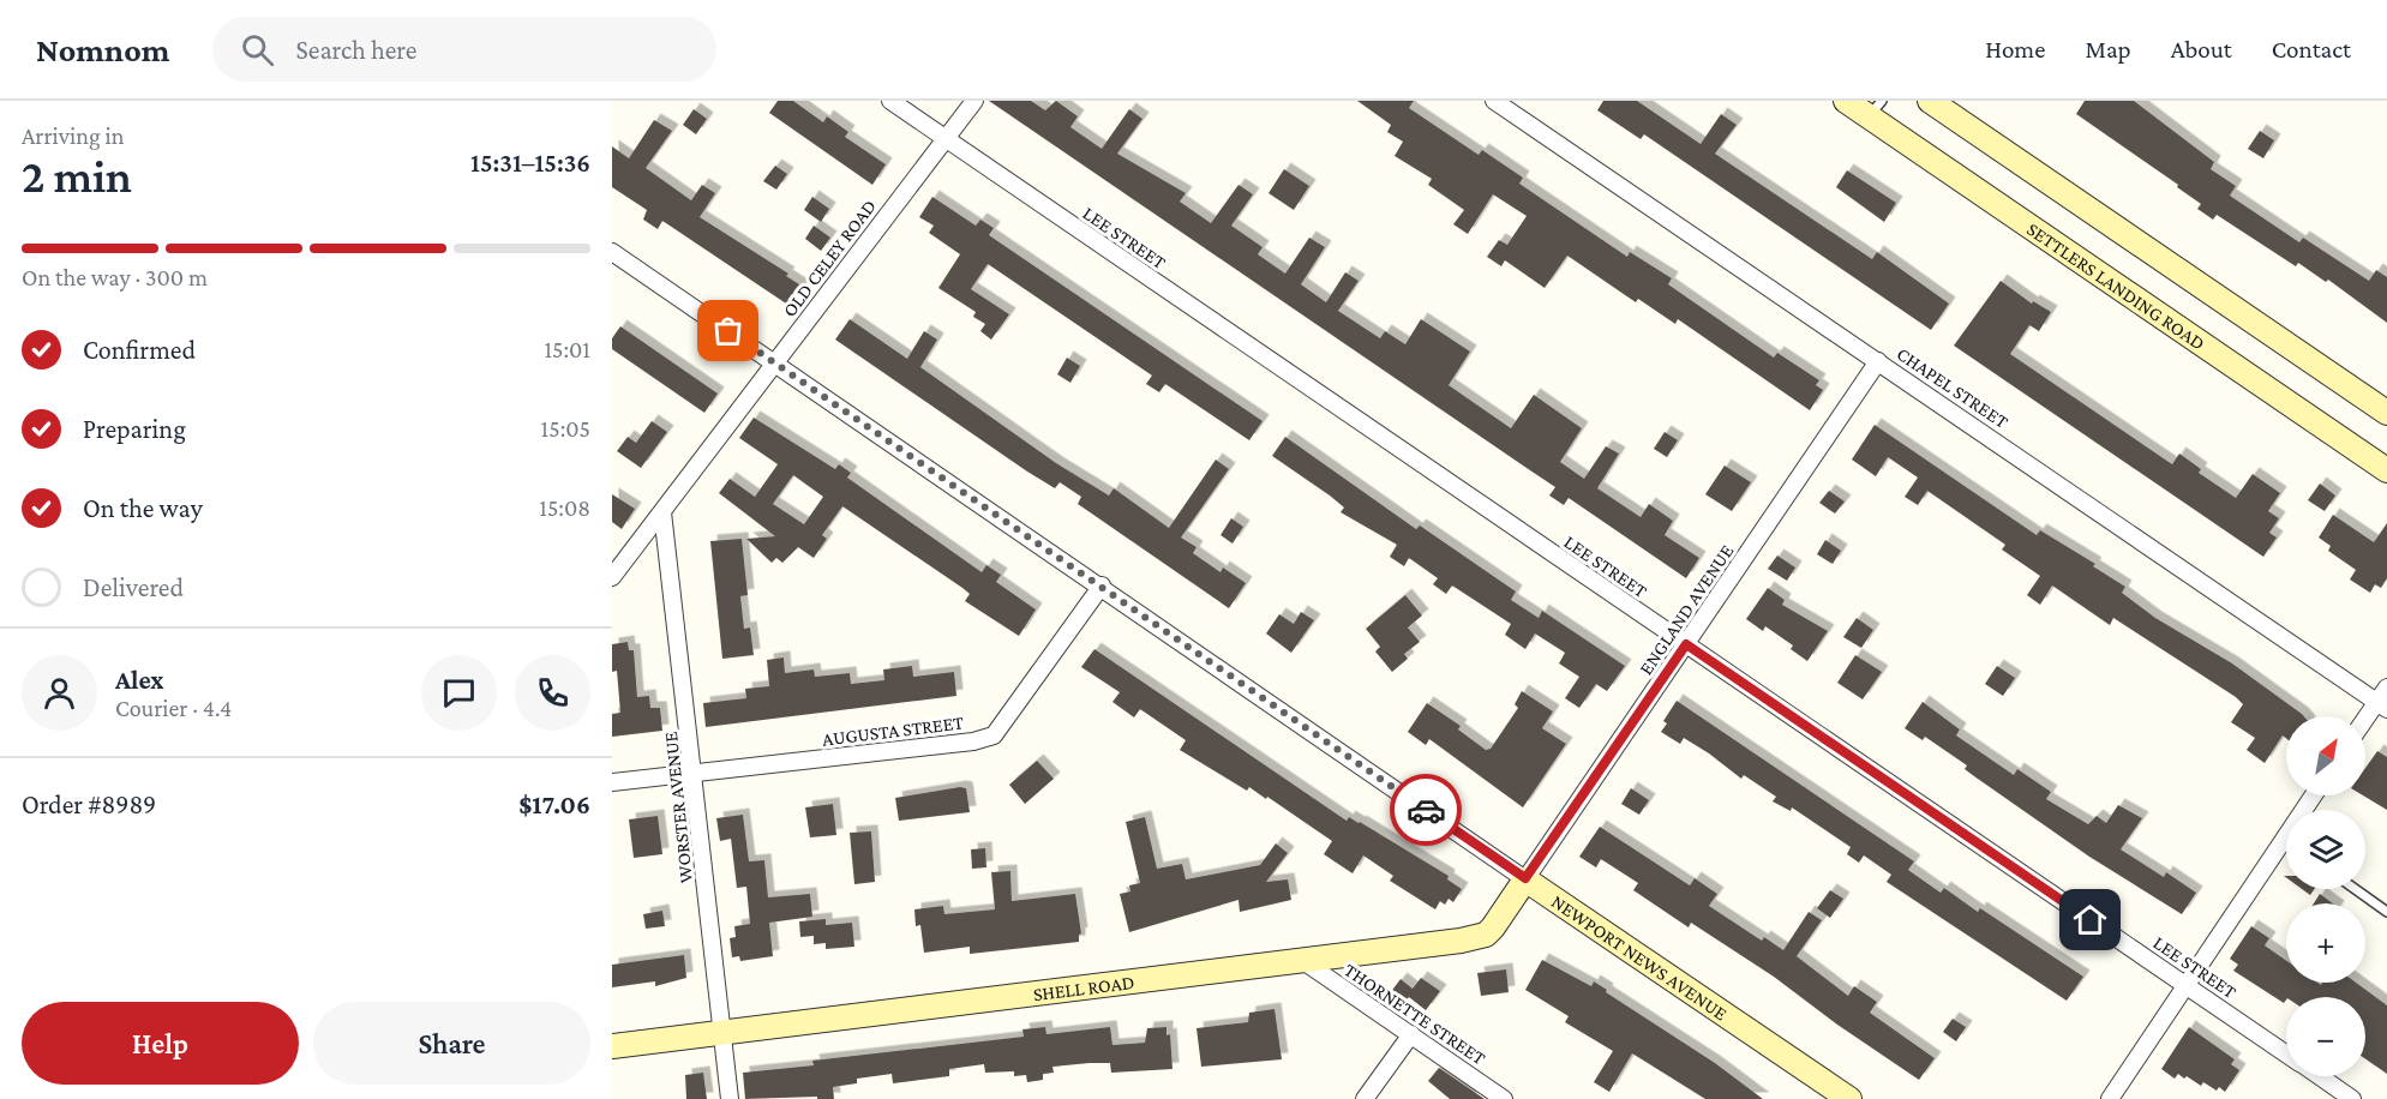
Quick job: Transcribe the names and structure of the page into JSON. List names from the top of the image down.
{
  "streets": {
    "street": [
      "LEE STREET",
      "OLD CELEY ROAD",
      "SETTLERS LANDING ROAD",
      "CHAPEL STREET",
      "ENGLAND AVENUE",
      "AUGUSTA STREET",
      "WORSTER AVENUE",
      "NEWPORT NEWS AVENUE",
      "SHELL ROAD",
      "THORNETTE STREET"
    ]
  },
  "crossings": [
    ["LEE STREET", "OLD CELEY ROAD"],
    ["LEE STREET", "ENGLAND AVENUE"],
    ["OLD CELEY ROAD", "WORSTER AVENUE"],
    ["OLD CELEY ROAD", "NEWPORT NEWS AVENUE"],
    ["CHAPEL STREET", "ENGLAND AVENUE"],
    ["ENGLAND AVENUE", "NEWPORT NEWS AVENUE"],
    ["ENGLAND AVENUE", "SHELL ROAD"],
    ["AUGUSTA STREET", "WORSTER AVENUE"],
    ["AUGUSTA STREET", "NEWPORT NEWS AVENUE"],
    ["WORSTER AVENUE", "SHELL ROAD"],
    ["NEWPORT NEWS AVENUE", "SHELL ROAD"],
    ["SHELL ROAD", "THORNETTE STREET"]
  ],
  "north": "top right",
  "page": {
    "header": "Nomnom",
    "search": "Search here",
    "nav": [
      "Home",
      "Map",
      "About",
      "Contact"
    ],
    "heading": ["2 min", "Arriving in", "15:31–15:36"],
    "panel": [
      "Alex",
      "Courier · 4.4",
      "Order #8989",
      "$17.06"
    ],
    "bar": "On the way · 300 m",
    "list": [
      ["Confirmed", "15:01"],
      ["Preparing", "15:05"],
      ["On the way", "15:08"],
      "Delivered"
    ],
    "map_buttons": ["+", "−"],
    "buttons": ["Help", "Share"]
  }
}
